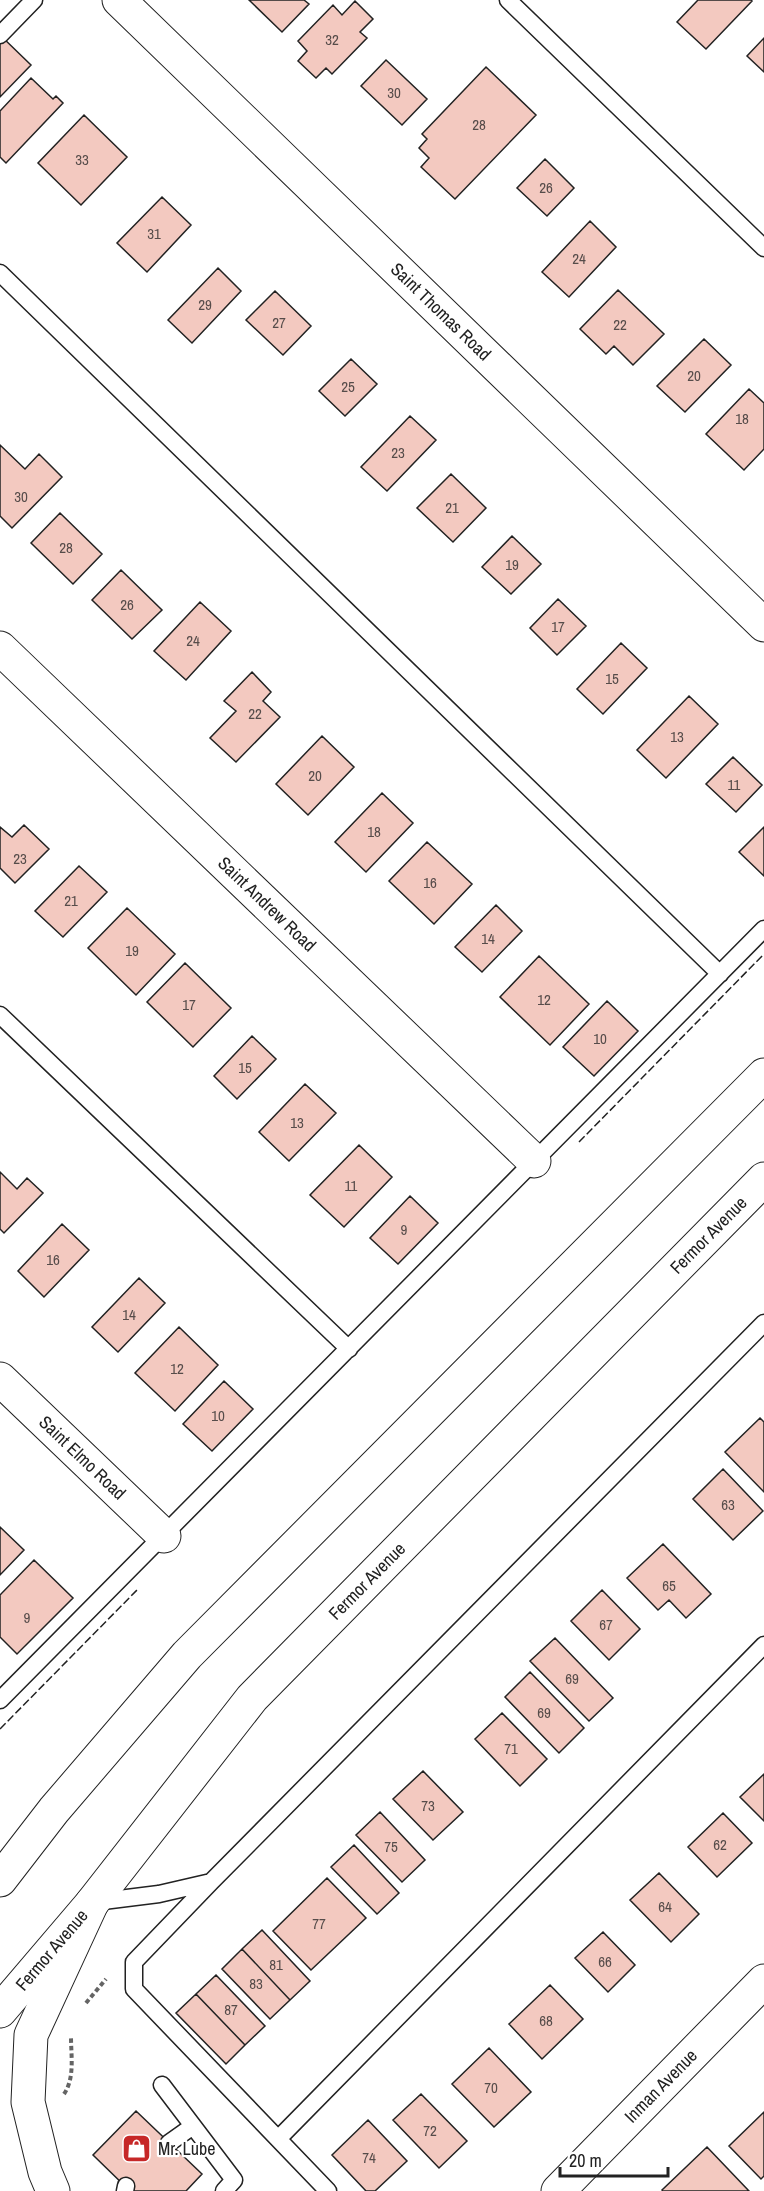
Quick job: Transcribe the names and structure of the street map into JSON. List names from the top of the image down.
{
  "streets": {
    "main road": [
      "Saint Thomas Road",
      "Saint Andrew Road",
      "Fermor Avenue",
      "Saint Elmo Road",
      "Inman Avenue"
    ]
  },
  "places": {
    "shop": ["Mr. Lube"]
  },
  "house_numbers": [
    "32",
    "30",
    "28",
    "33",
    "26",
    "31",
    "24",
    "29",
    "27",
    "22",
    "20",
    "25",
    "18",
    "23",
    "30",
    "21",
    "28",
    "19",
    "26",
    "17",
    "24",
    "15",
    "22",
    "13",
    "20",
    "11",
    "18",
    "23",
    "16",
    "21",
    "14",
    "19",
    "12",
    "17",
    "10",
    "15",
    "13",
    "11",
    "9",
    "16",
    "14",
    "12",
    "10",
    "63",
    "65",
    "9",
    "67",
    "69",
    "69",
    "71",
    "73",
    "62",
    "75",
    "64",
    "77",
    "66",
    "81",
    "83",
    "87",
    "68",
    "70",
    "72",
    "74"
  ],
  "scale_bar": "20 m"
}
